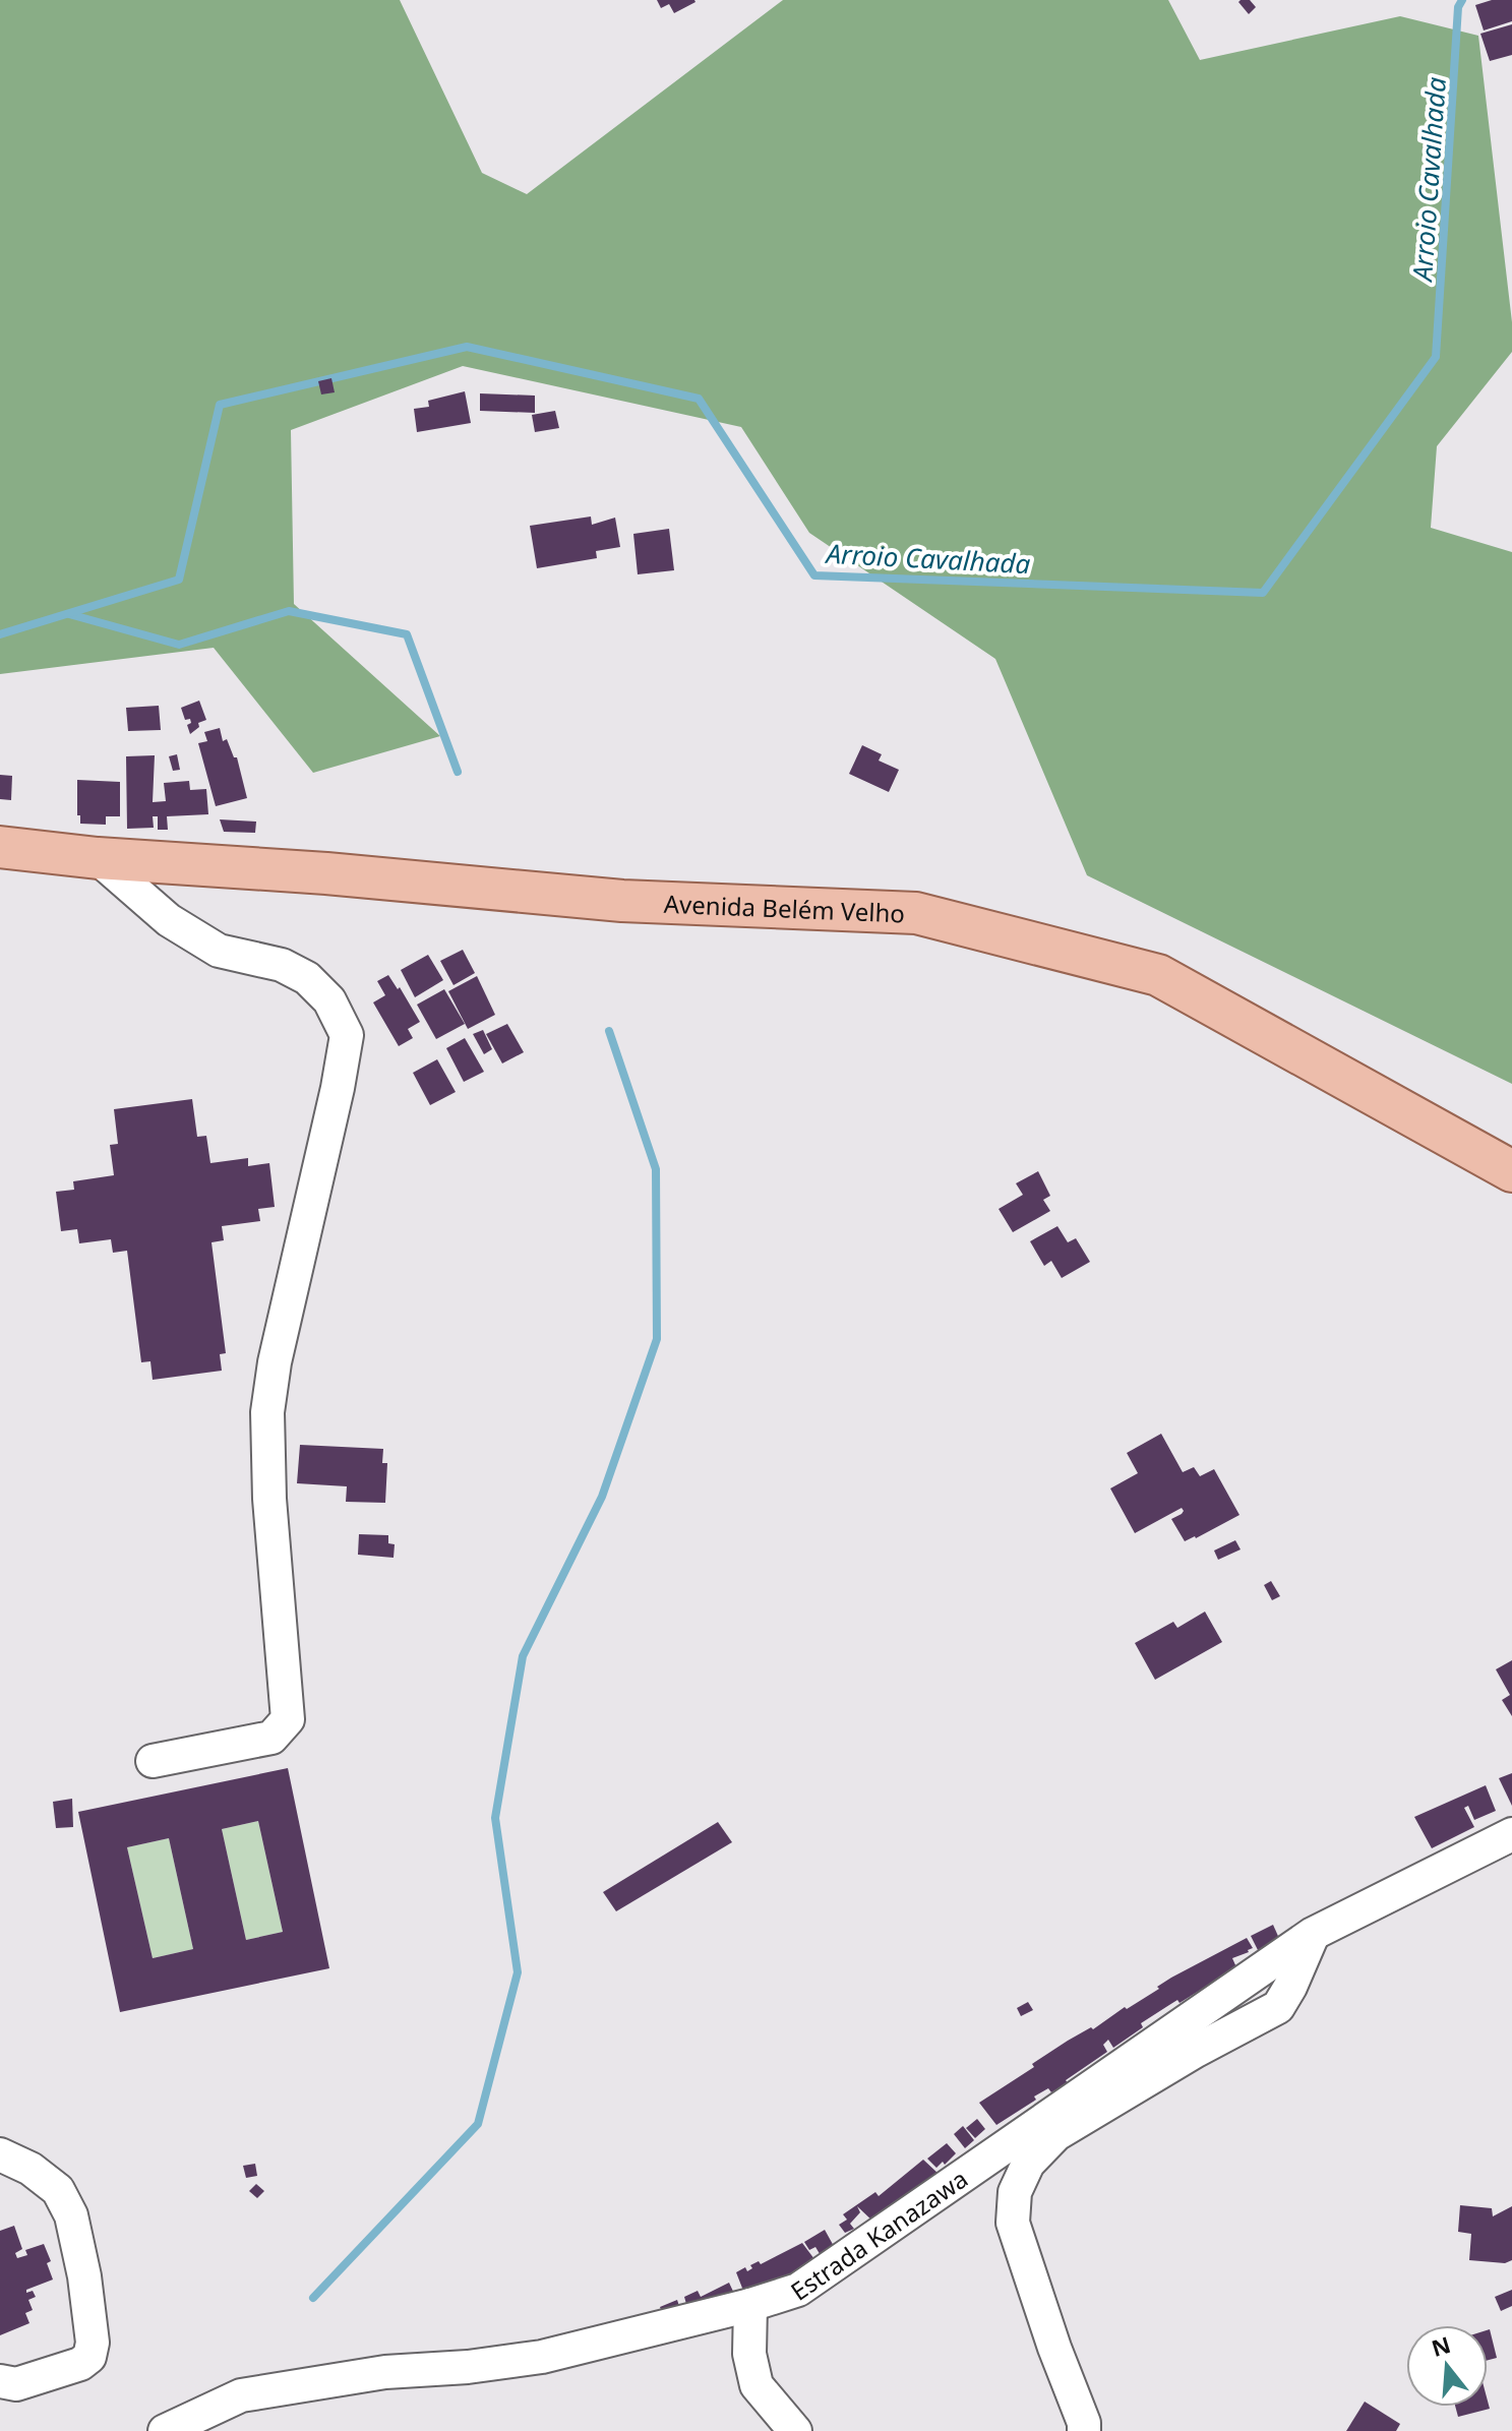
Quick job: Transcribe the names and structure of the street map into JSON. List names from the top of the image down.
{
  "streets": {
    "main road": ["Avenida Belém Velho"],
    "street": ["Estrada Kanazawa"]
  },
  "water": ["Arroio Cavalhada"],
  "north": "top"
}
